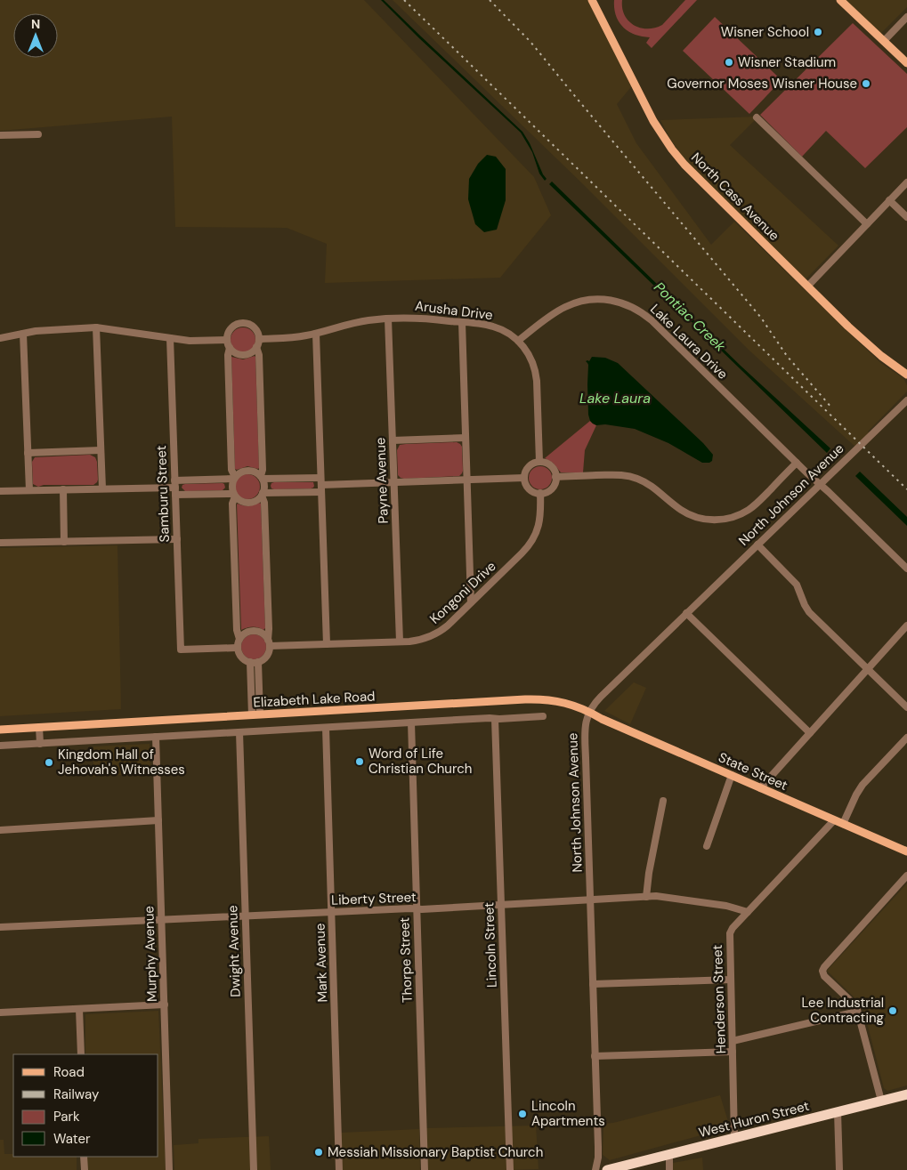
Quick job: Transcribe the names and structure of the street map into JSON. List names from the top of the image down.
{
  "streets": {
    "highway": ["West Huron Street"],
    "main road": ["North Cass Avenue", "Elizabeth Lake Road", "State Street"],
    "street": [
      "Arusha Drive",
      "Lake Laura Drive",
      "Payne Avenue",
      "Samburu Street",
      "North Johnson Avenue",
      "Kongoni Drive",
      "Liberty Street",
      "Lincoln Street",
      "Dwight Avenue",
      "Murphy Avenue",
      "Thorpe Street",
      "Mark Avenue",
      "Henderson Street"
    ]
  },
  "crossings": [
    ["Arusha Drive", "Lake Laura Drive"],
    ["Arusha Drive", "Payne Avenue"],
    ["Arusha Drive", "Kongoni Drive"],
    ["Lake Laura Drive", "North Johnson Avenue"],
    ["Payne Avenue", "Kongoni Drive"],
    ["Samburu Street", "Kongoni Drive"],
    ["North Johnson Avenue", "Elizabeth Lake Road"],
    ["North Johnson Avenue", "State Street"],
    ["North Johnson Avenue", "Liberty Street"],
    ["Elizabeth Lake Road", "State Street"],
    ["State Street", "Henderson Street"],
    ["Liberty Street", "Lincoln Street"],
    ["Liberty Street", "Dwight Avenue"],
    ["Liberty Street", "Murphy Avenue"],
    ["Liberty Street", "Thorpe Street"],
    ["Liberty Street", "Mark Avenue"],
    ["Liberty Street", "Henderson Street"],
    ["Henderson Street", "West Huron Street"]
  ],
  "water": ["Pontiac Creek", "Lake Laura"],
  "places": [
    "Wisner School",
    "Wisner Stadium",
    "Governor Moses Wisner House",
    "Word of Life Christian Church",
    "Kingdom Hall of Jehovah's Witnesses",
    "Lee Industrial Contracting",
    "Lincoln Apartments",
    "Messiah Missionary Baptist Church"
  ],
  "legend": [
    "Road",
    "Railway",
    "Park",
    "Water"
  ],
  "north": "top"
}
